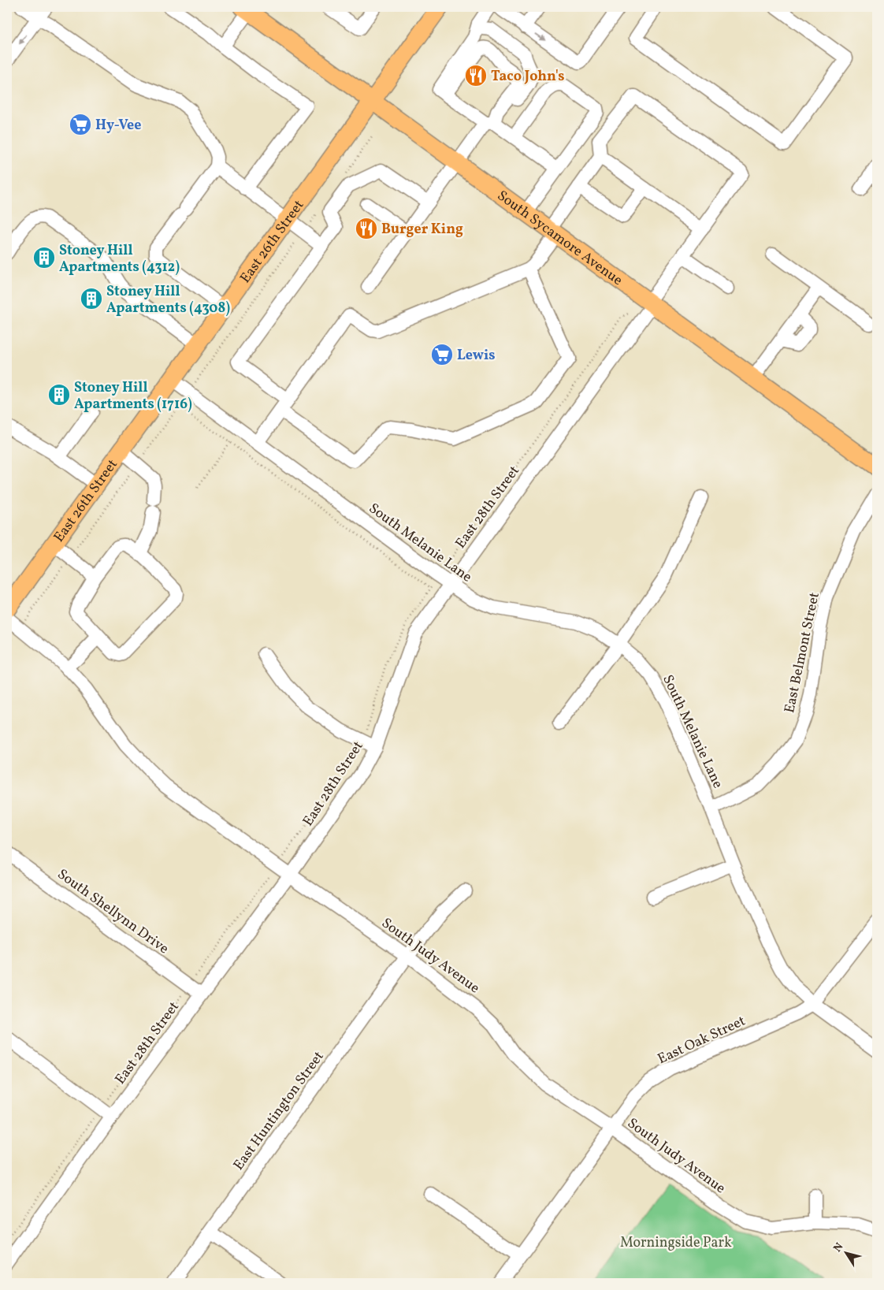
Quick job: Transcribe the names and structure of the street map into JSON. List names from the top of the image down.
{
  "streets": {
    "main road": ["South Sycamore Avenue", "East 26th Street"],
    "street": [
      "East 28th Street",
      "South Melanie Lane",
      "East Belmont Street",
      "South Shellynn Drive",
      "South Judy Avenue",
      "East Oak Street",
      "East Huntington Street"
    ]
  },
  "crossings": [
    ["South Sycamore Avenue", "East 26th Street"],
    ["South Sycamore Avenue", "East 28th Street"],
    ["East 26th Street", "South Melanie Lane"],
    ["East 28th Street", "South Melanie Lane"],
    ["East 28th Street", "South Shellynn Drive"],
    ["East 28th Street", "South Judy Avenue"],
    ["South Melanie Lane", "East Belmont Street"],
    ["South Melanie Lane", "East Oak Street"],
    ["South Judy Avenue", "East Oak Street"],
    ["South Judy Avenue", "East Huntington Street"]
  ],
  "parks": ["Morningside Park"],
  "places": {
    "restaurant": ["Taco John's", "Burger King"],
    "supermarket": ["Hy-Vee", "Lewis"],
    "building": ["Stoney Hill Apartments (4312)", "Stoney Hill Apartments (4308)", "Stoney Hill Apartments (1716)"]
  },
  "north": "top left"
}
